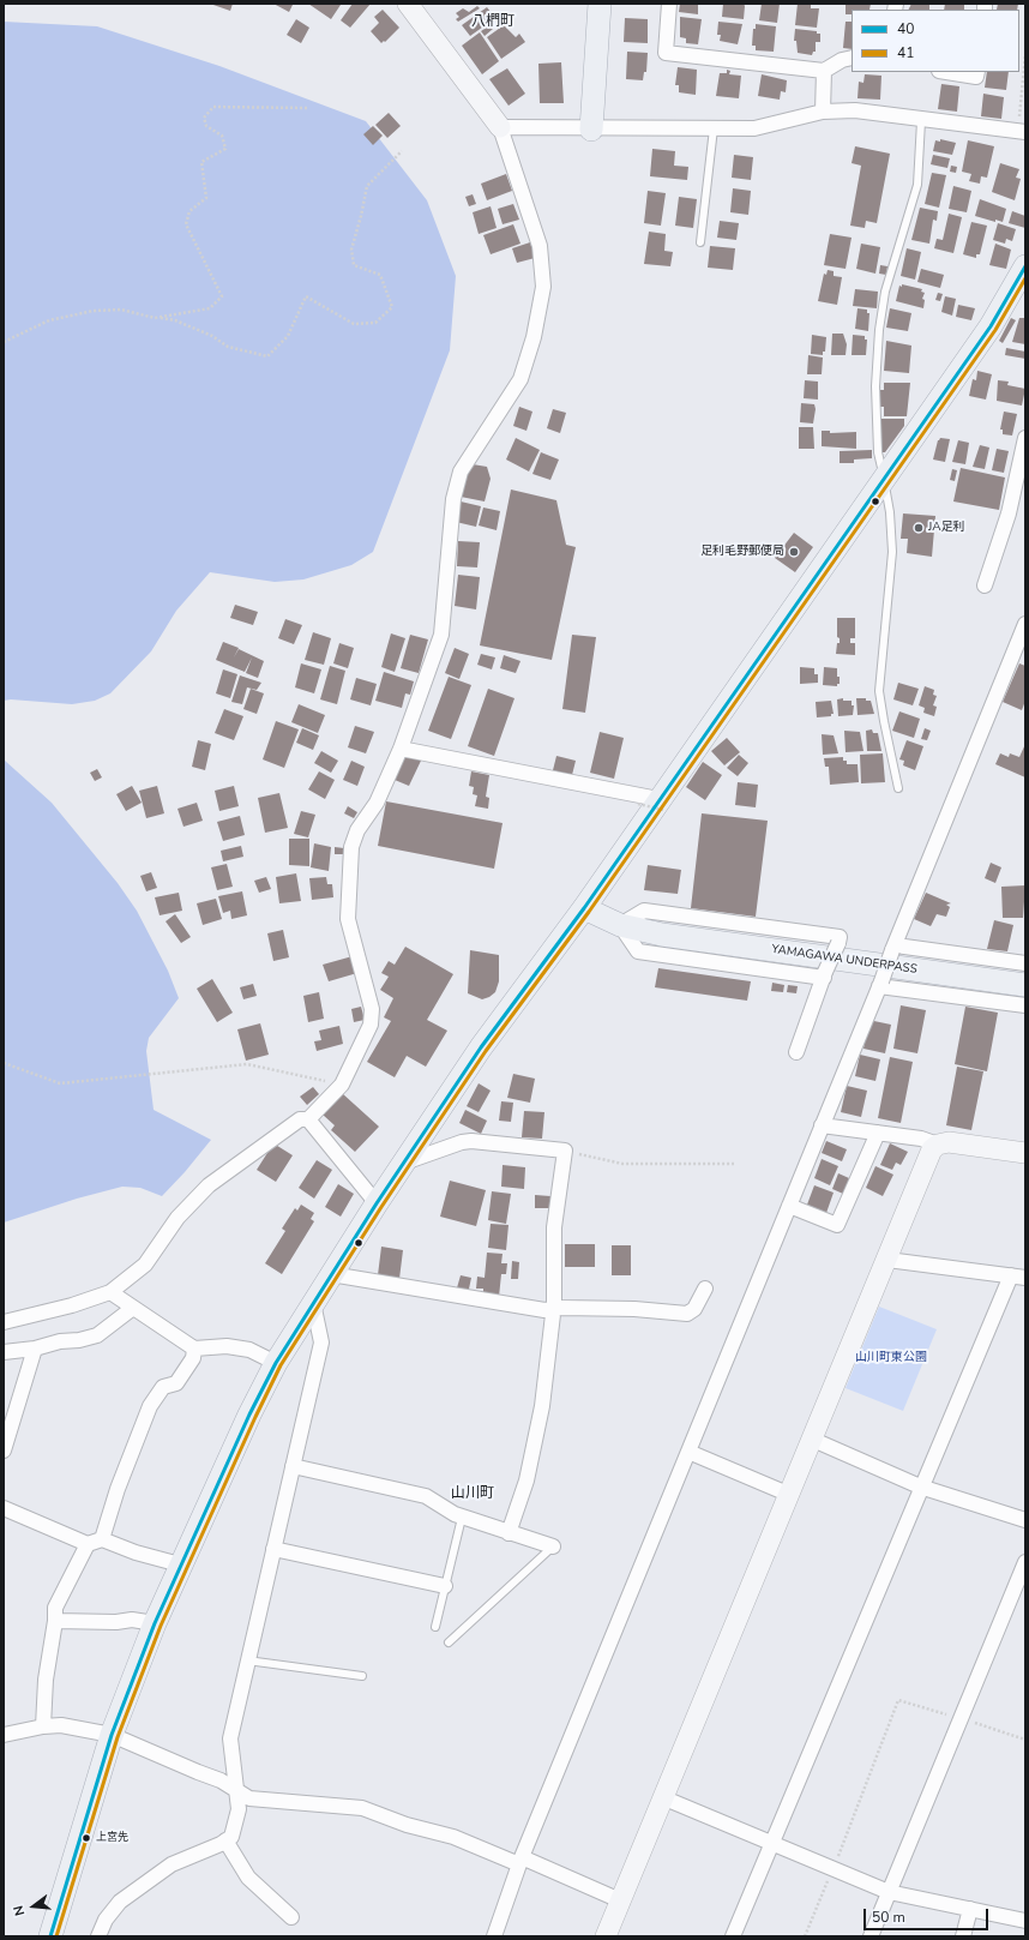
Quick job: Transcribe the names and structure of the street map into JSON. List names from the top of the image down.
{
  "streets": {
    "main road": ["YAMAGAWA UNDERPASS"]
  },
  "districts": ["八椚町", "山川町"],
  "parks": ["山川町東公園"],
  "places": ["JA足利", "足利毛野郵便局", "上宮先"],
  "lines": ["transit line 40", "transit line 41"],
  "legend": ["40", "41"],
  "scale_bar": "50 m",
  "north": "left"
}
